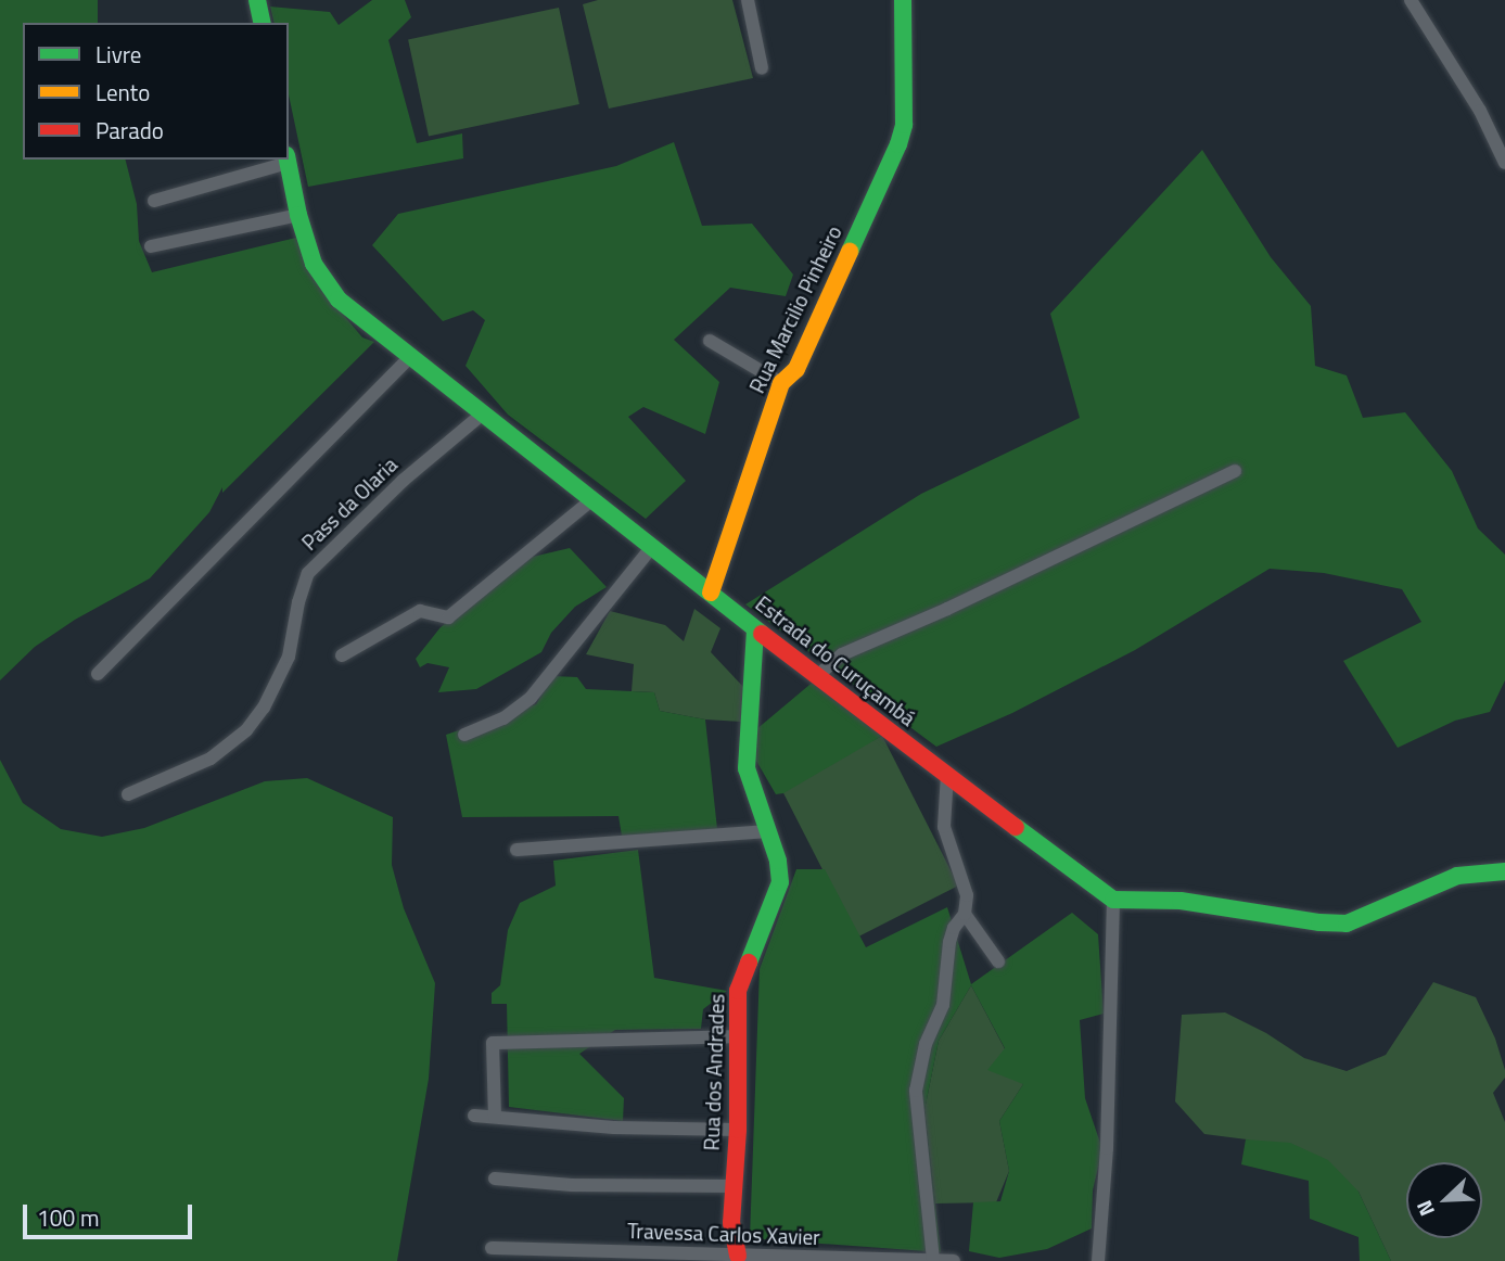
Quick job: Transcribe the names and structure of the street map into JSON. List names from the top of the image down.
{
  "streets": {
    "street": [
      "Rua Marcilio Pinheiro",
      "Pass da Olaria",
      "Estrada do Curuçambá",
      "Rua dos Andrades",
      "Travessa Carlos Xavier"
    ]
  },
  "crossings": [
    ["Rua Marcilio Pinheiro", "Estrada do Curuçambá"],
    ["Pass da Olaria", "Estrada do Curuçambá"],
    ["Estrada do Curuçambá", "Rua dos Andrades"],
    ["Rua dos Andrades", "Travessa Carlos Xavier"]
  ],
  "legend": ["Livre", "Lento", "Parado"],
  "scale_bar": "100 m",
  "north": "bottom left"
}
